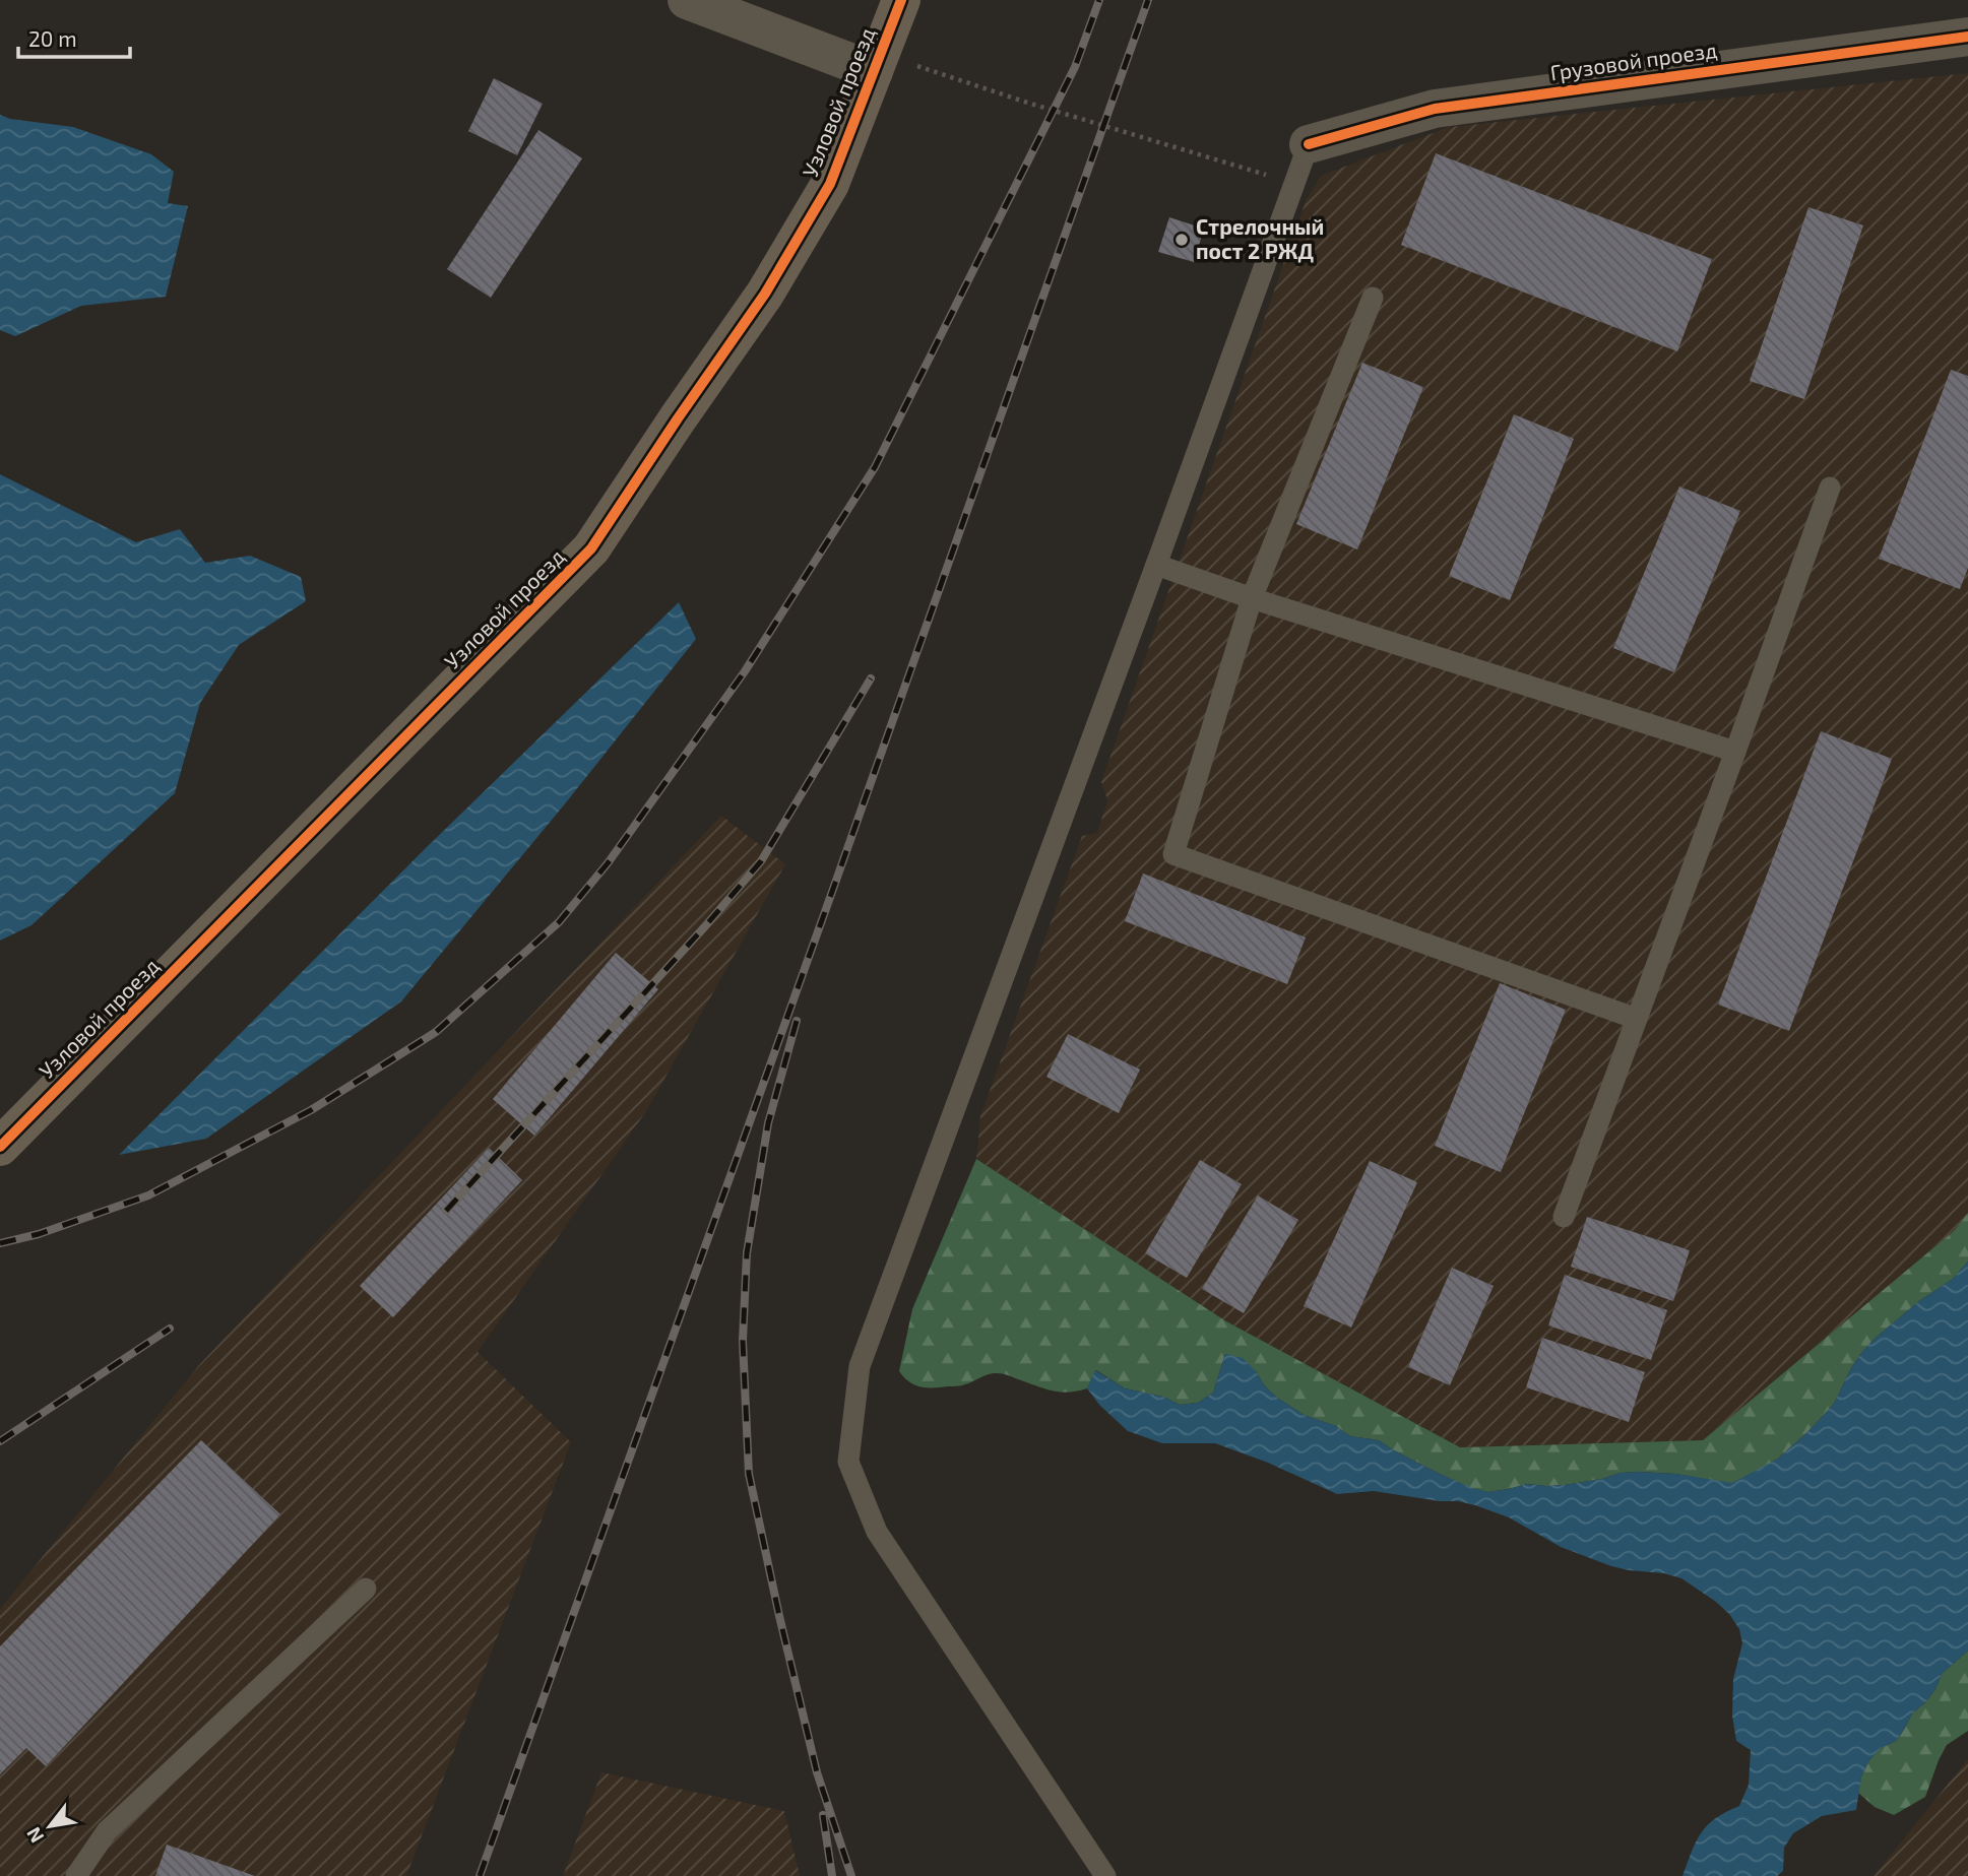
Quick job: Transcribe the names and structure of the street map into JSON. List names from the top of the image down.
{
  "streets": {
    "street": ["Грузовой проезд", "Узловой проезд"]
  },
  "places": ["Стрелочный пост 2 РЖД"],
  "scale_bar": "20 m",
  "north": "bottom left"
}
